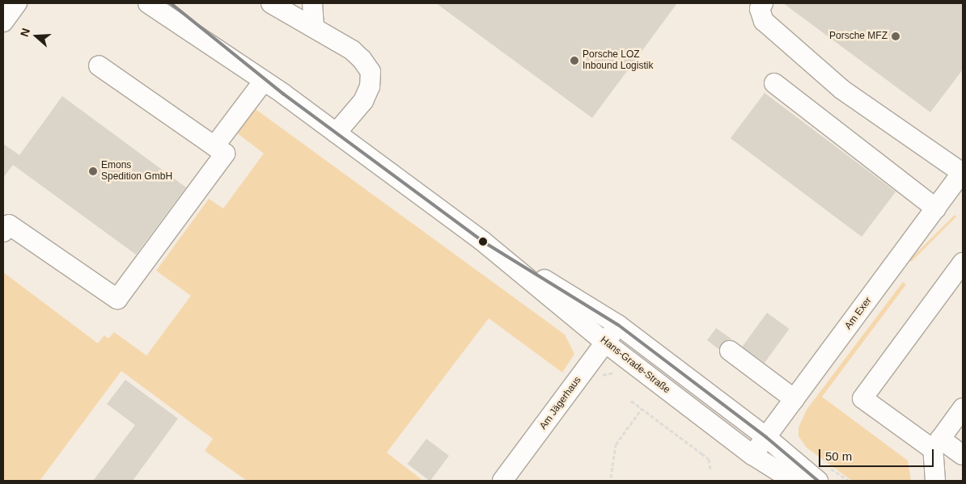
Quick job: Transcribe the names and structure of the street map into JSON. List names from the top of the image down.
{
  "streets": {
    "street": ["Am Exer", "Hans-Grade-Straße", "Am Jägerhaus"]
  },
  "crossings": [
    ["Am Exer", "Hans-Grade-Straße"],
    ["Hans-Grade-Straße", "Am Jägerhaus"]
  ],
  "places": ["Porsche MFZ", "Porsche LOZ Inbound Logistik", "Emons Spedition GmbH"],
  "scale_bar": "50 m",
  "north": "left"
}
